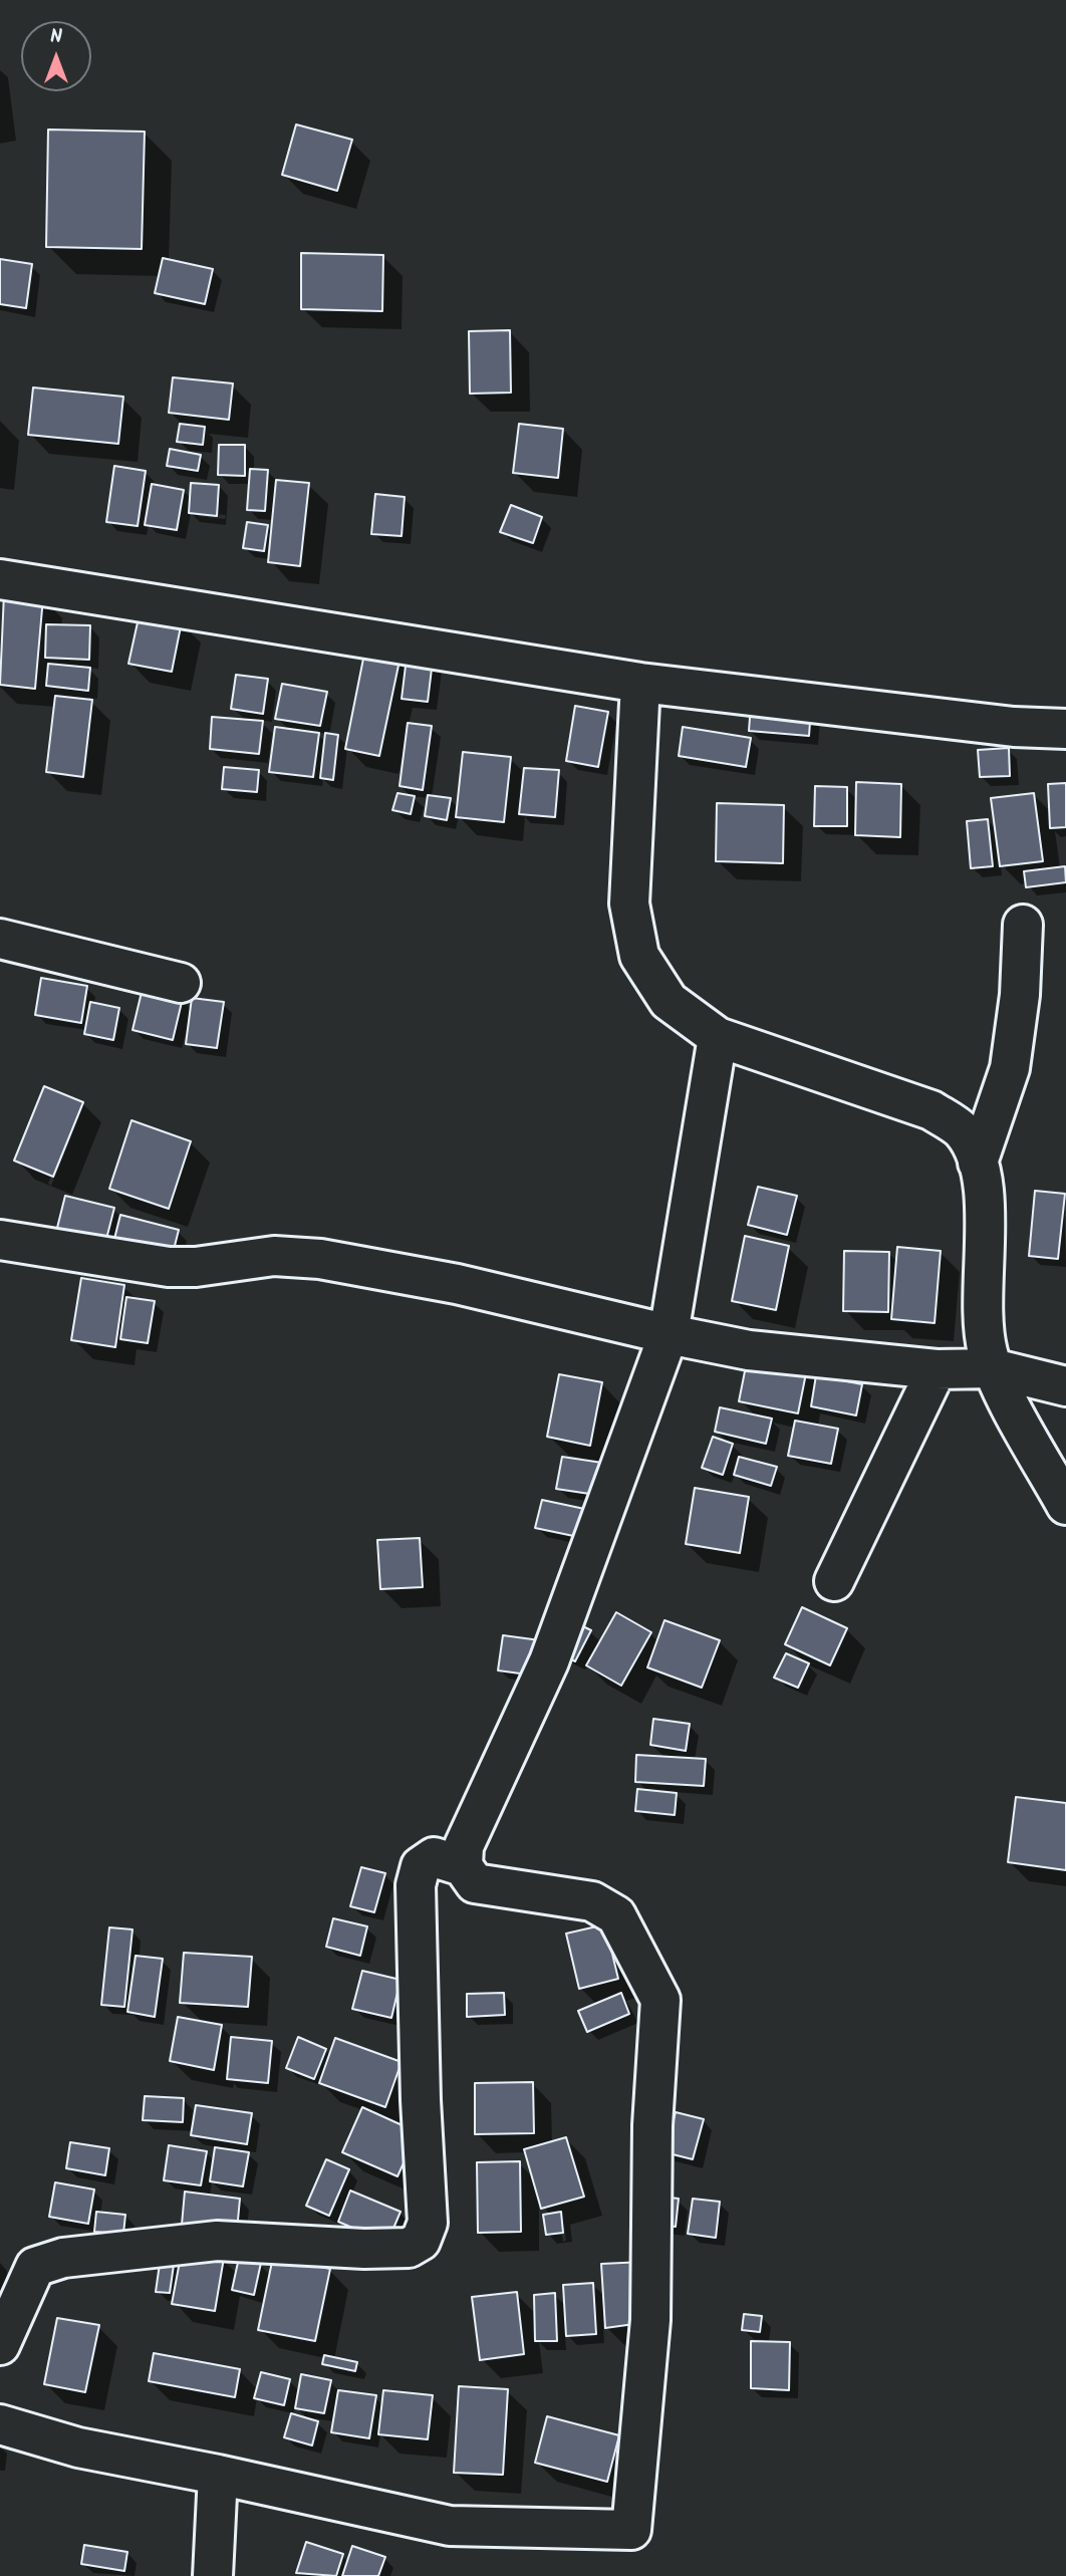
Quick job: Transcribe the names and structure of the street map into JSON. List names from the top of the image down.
{
  "north": "top"
}
